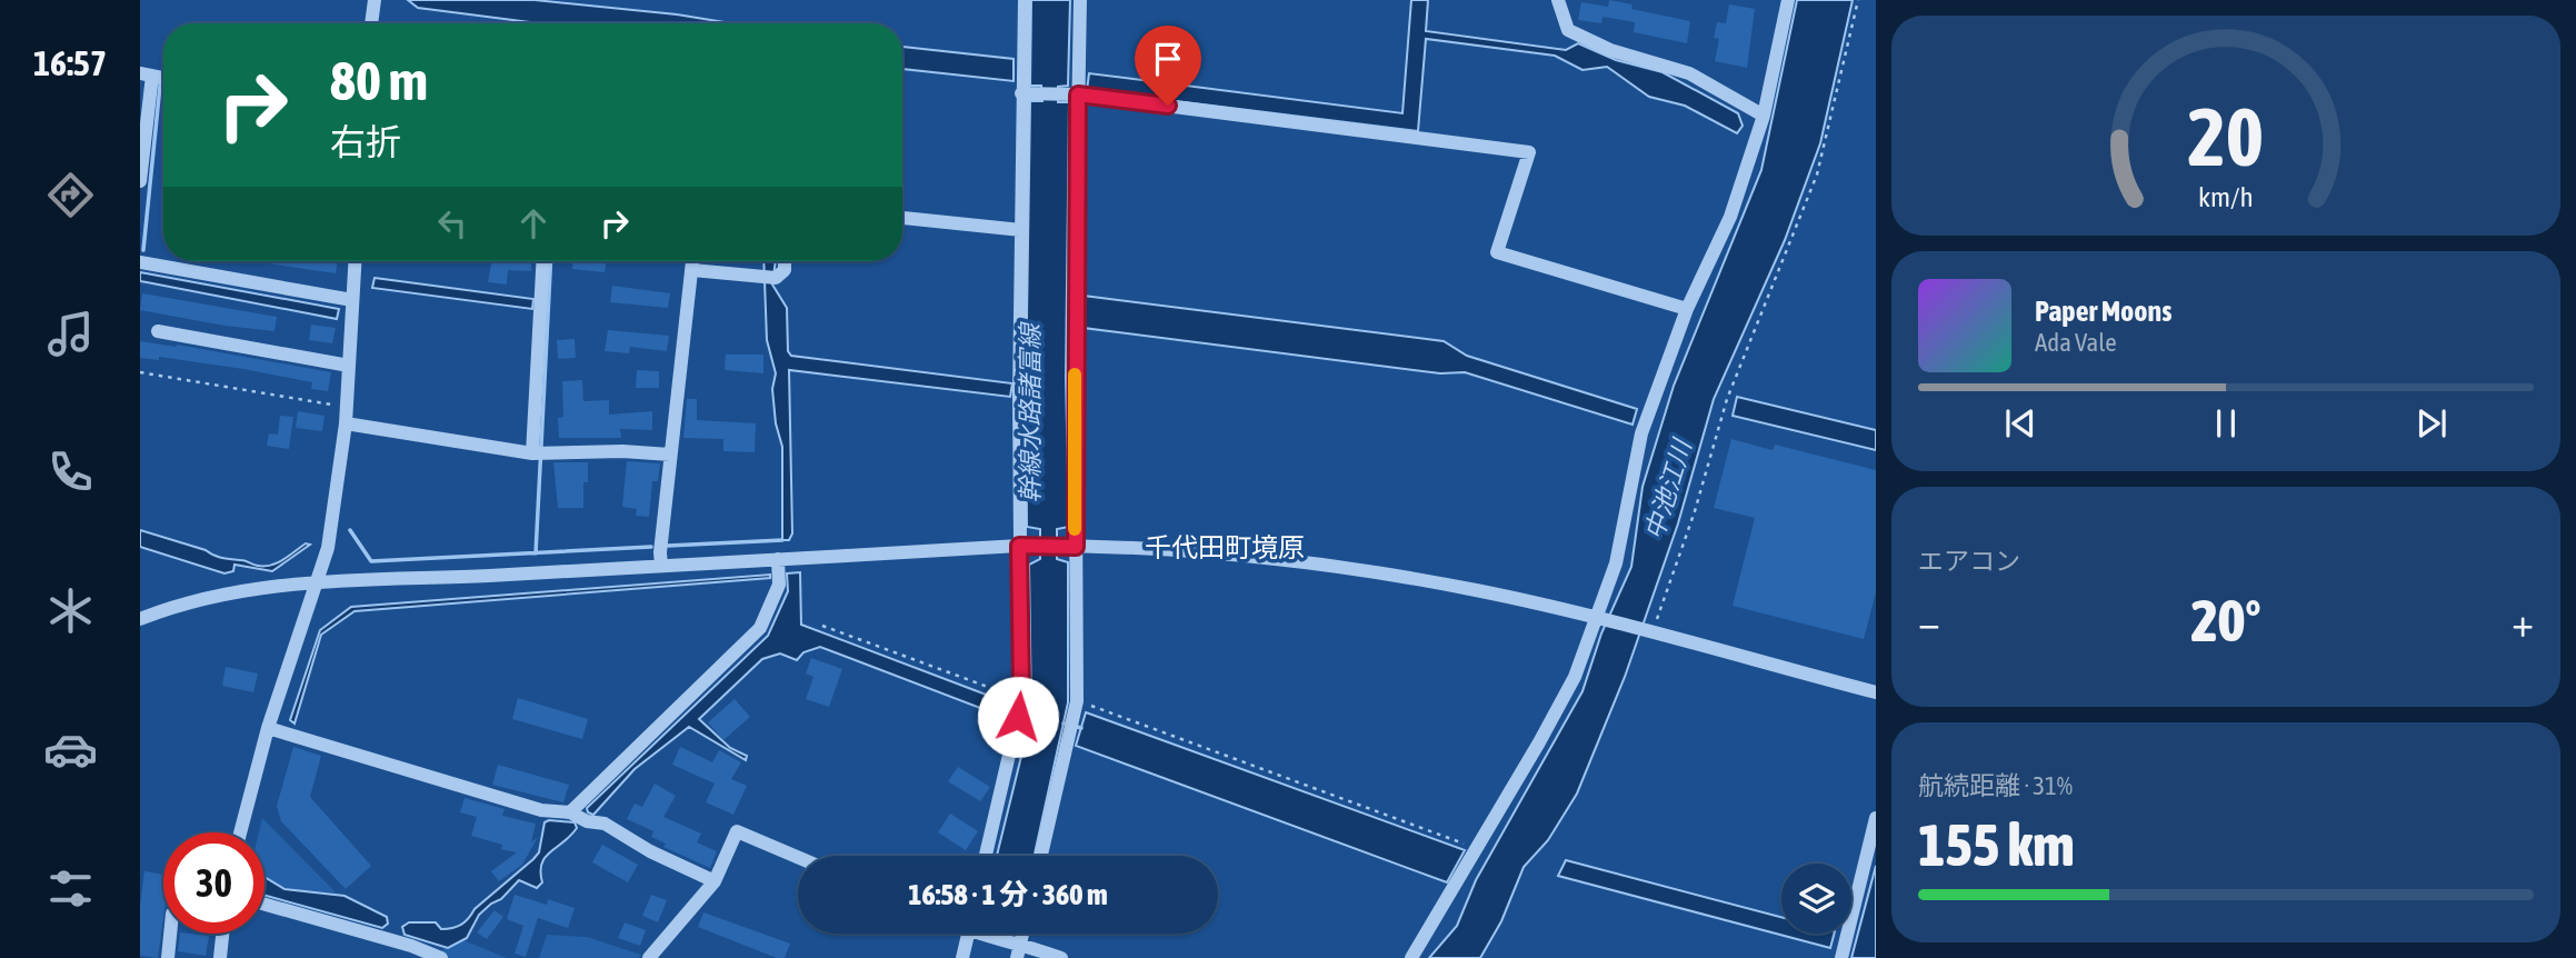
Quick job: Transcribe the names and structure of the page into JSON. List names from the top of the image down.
{
  "districts": ["千代田町境原"],
  "water": ["幹線水路諸富線", "中池江川"],
  "page": {
    "tabs": "16:57",
    "turn": ["80 m", "右折"],
    "song": ["Paper Moons", "Ada Vale"],
    "tile": [
      "エアコン",
      ["航続距離 · 31%", "155 km"]
    ],
    "heat": ["−", "20°", "+"],
    "limit": "30",
    "trip": "16:58 · 1 分 · 360 m",
    "gauge": ["20", "km/h"]
  }
}
